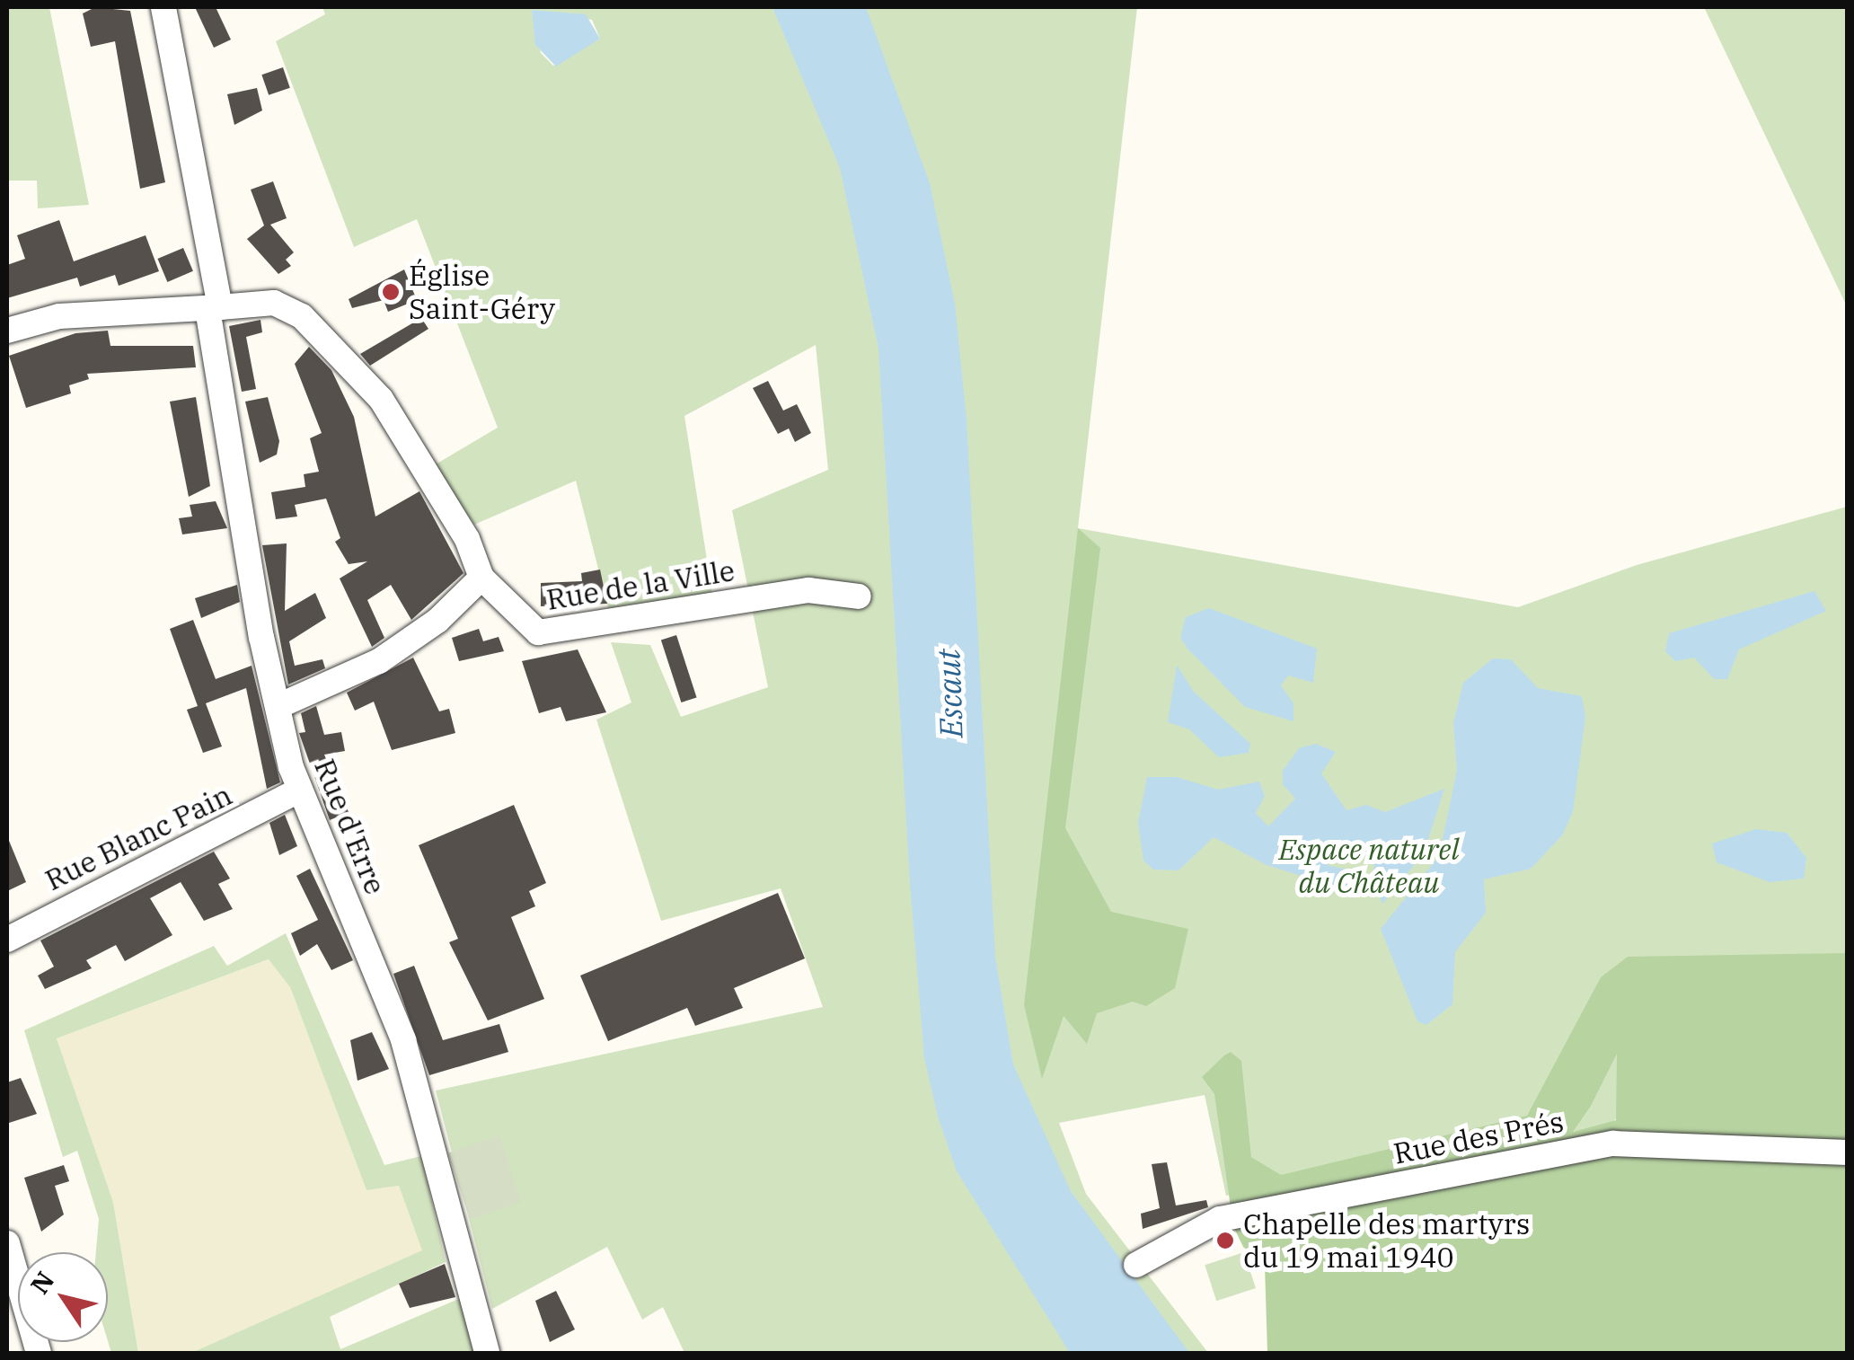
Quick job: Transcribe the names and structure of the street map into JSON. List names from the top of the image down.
{
  "streets": {
    "street": [
      "Rue de la Ville",
      "Rue d'Erre",
      "Rue Blanc Pain",
      "Rue des Prés"
    ]
  },
  "crossings": [
    ["Rue d'Erre", "Rue Blanc Pain"]
  ],
  "water": ["Escaut"],
  "parks": ["Espace naturel du Château"],
  "places": ["Église Saint-Géry", "Chapelle des martyrs du 19 mai 1940"],
  "north": "top left"
}
